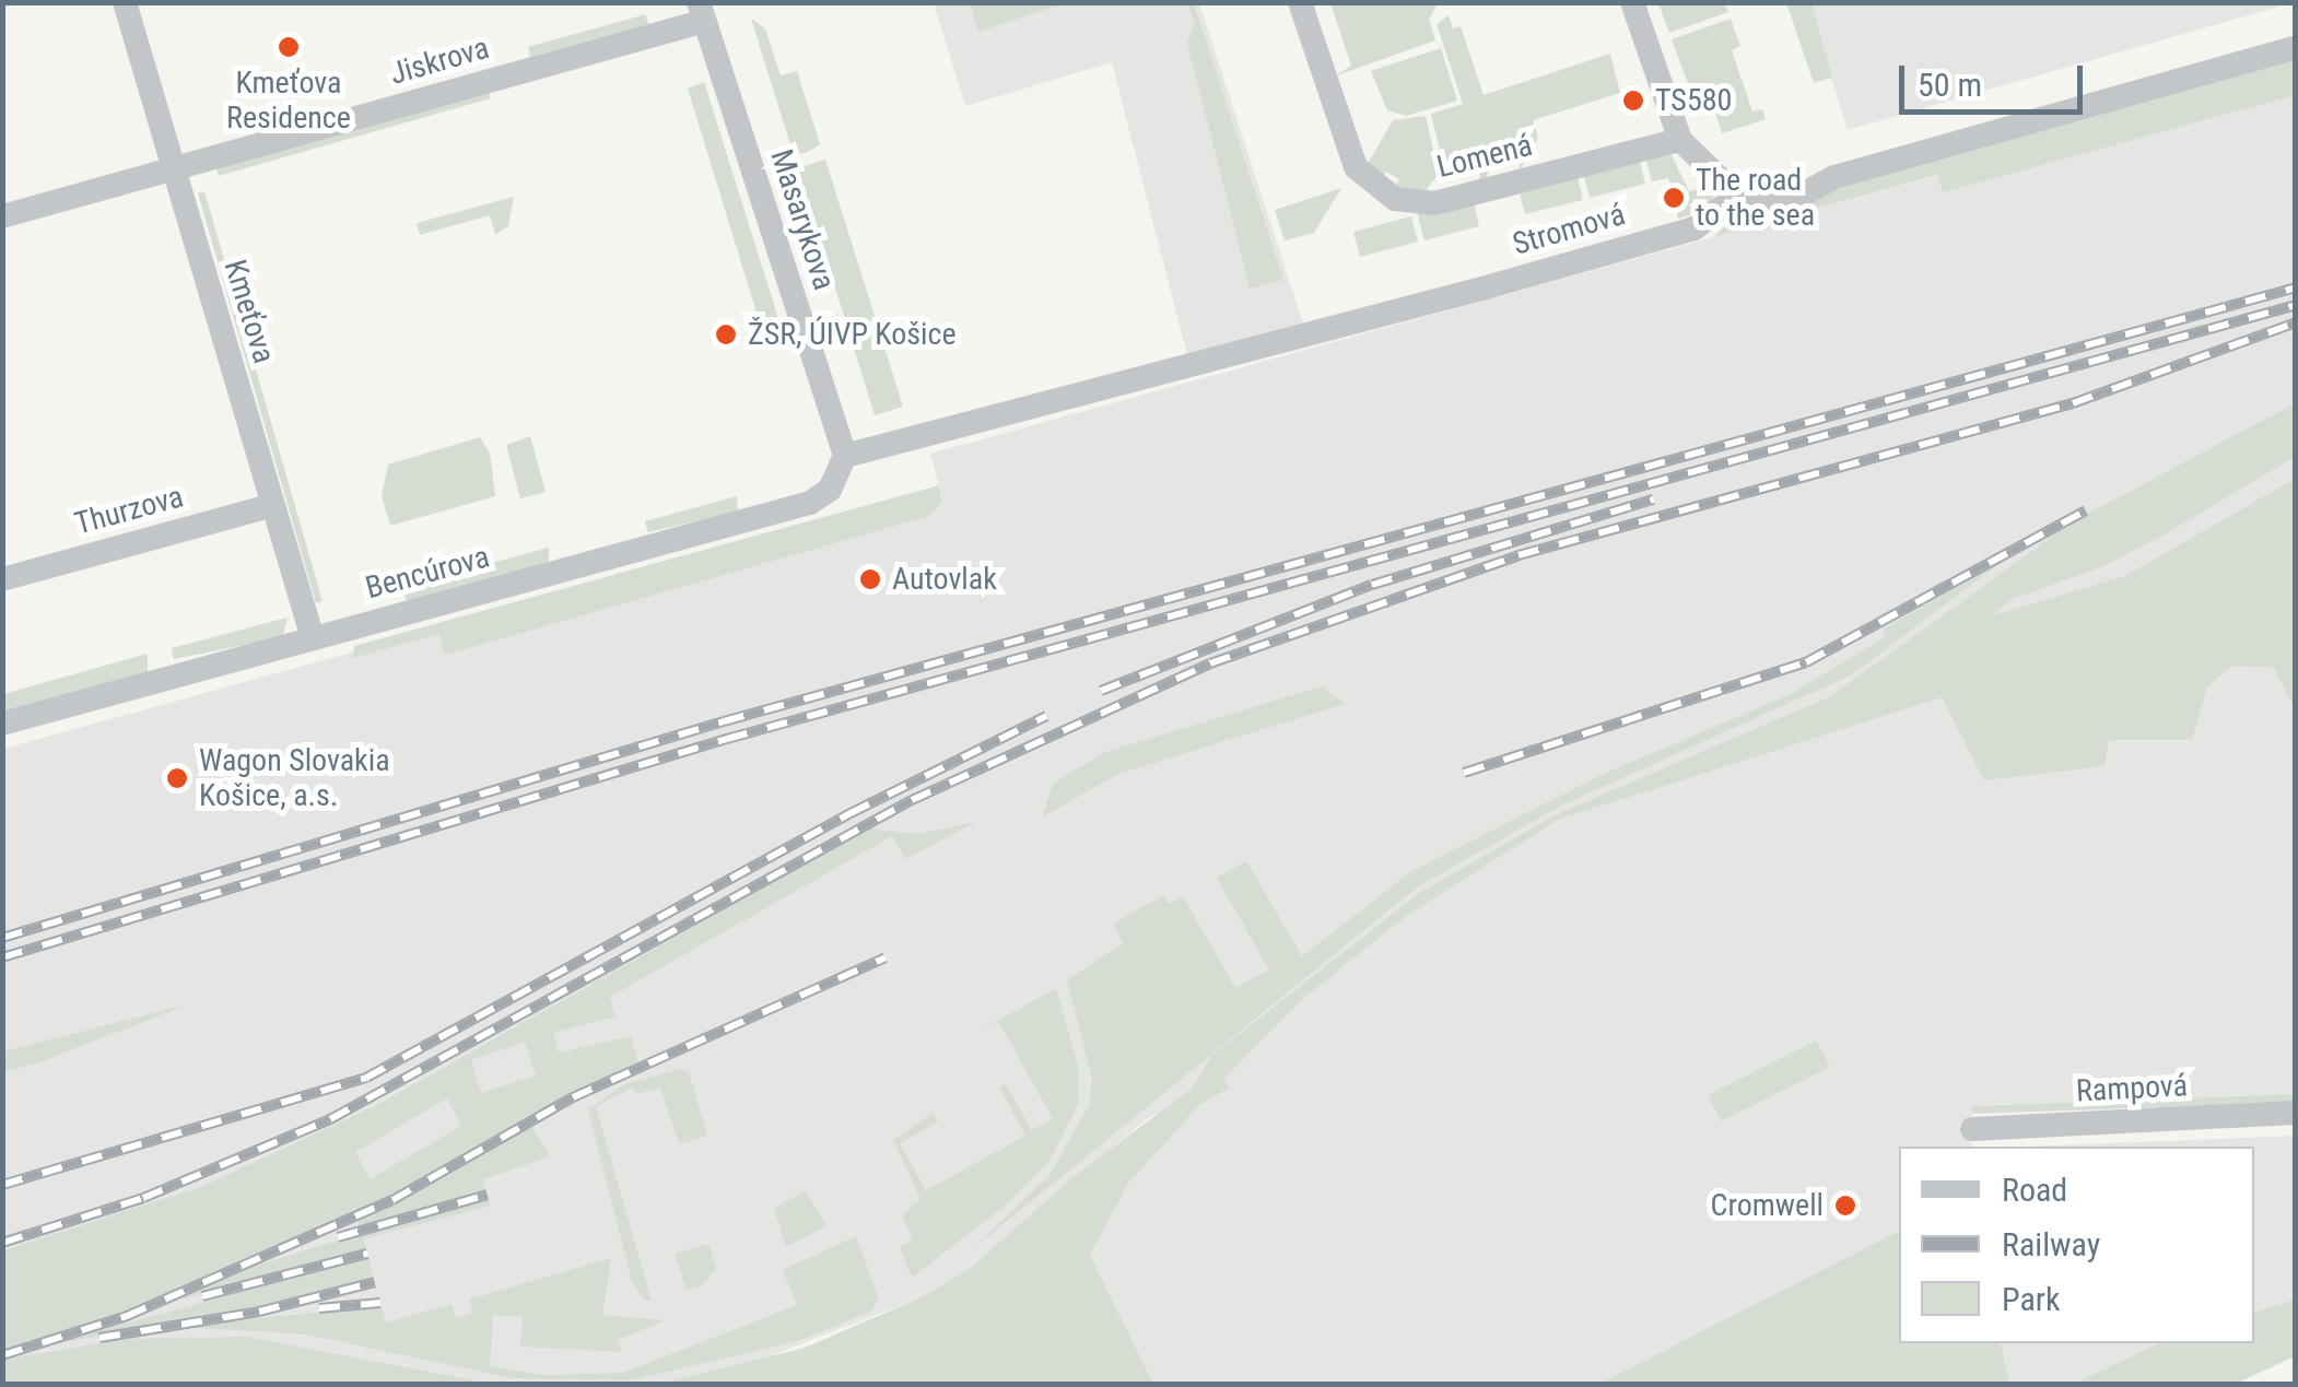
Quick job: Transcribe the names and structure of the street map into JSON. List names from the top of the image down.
{
  "streets": {
    "street": [
      "Jiskrova",
      "Lomená",
      "Masarykova",
      "Stromová",
      "Kmeťova",
      "Thurzova",
      "Bencúrova",
      "Rampová"
    ]
  },
  "crossings": [
    ["Jiskrova", "Masarykova"],
    ["Jiskrova", "Kmeťova"],
    ["Masarykova", "Stromová"],
    ["Masarykova", "Bencúrova"],
    ["Stromová", "Bencúrova"],
    ["Kmeťova", "Thurzova"],
    ["Kmeťova", "Bencúrova"]
  ],
  "places": [
    "Kmeťova Residence",
    "TS580",
    "The road to the sea",
    "ŽSR, ÚIVP Košice",
    "Autovlak",
    "Wagon Slovakia Košice, a.s.",
    "Cromwell"
  ],
  "legend": ["Road", "Railway", "Park"],
  "scale_bar": "50 m"
}
